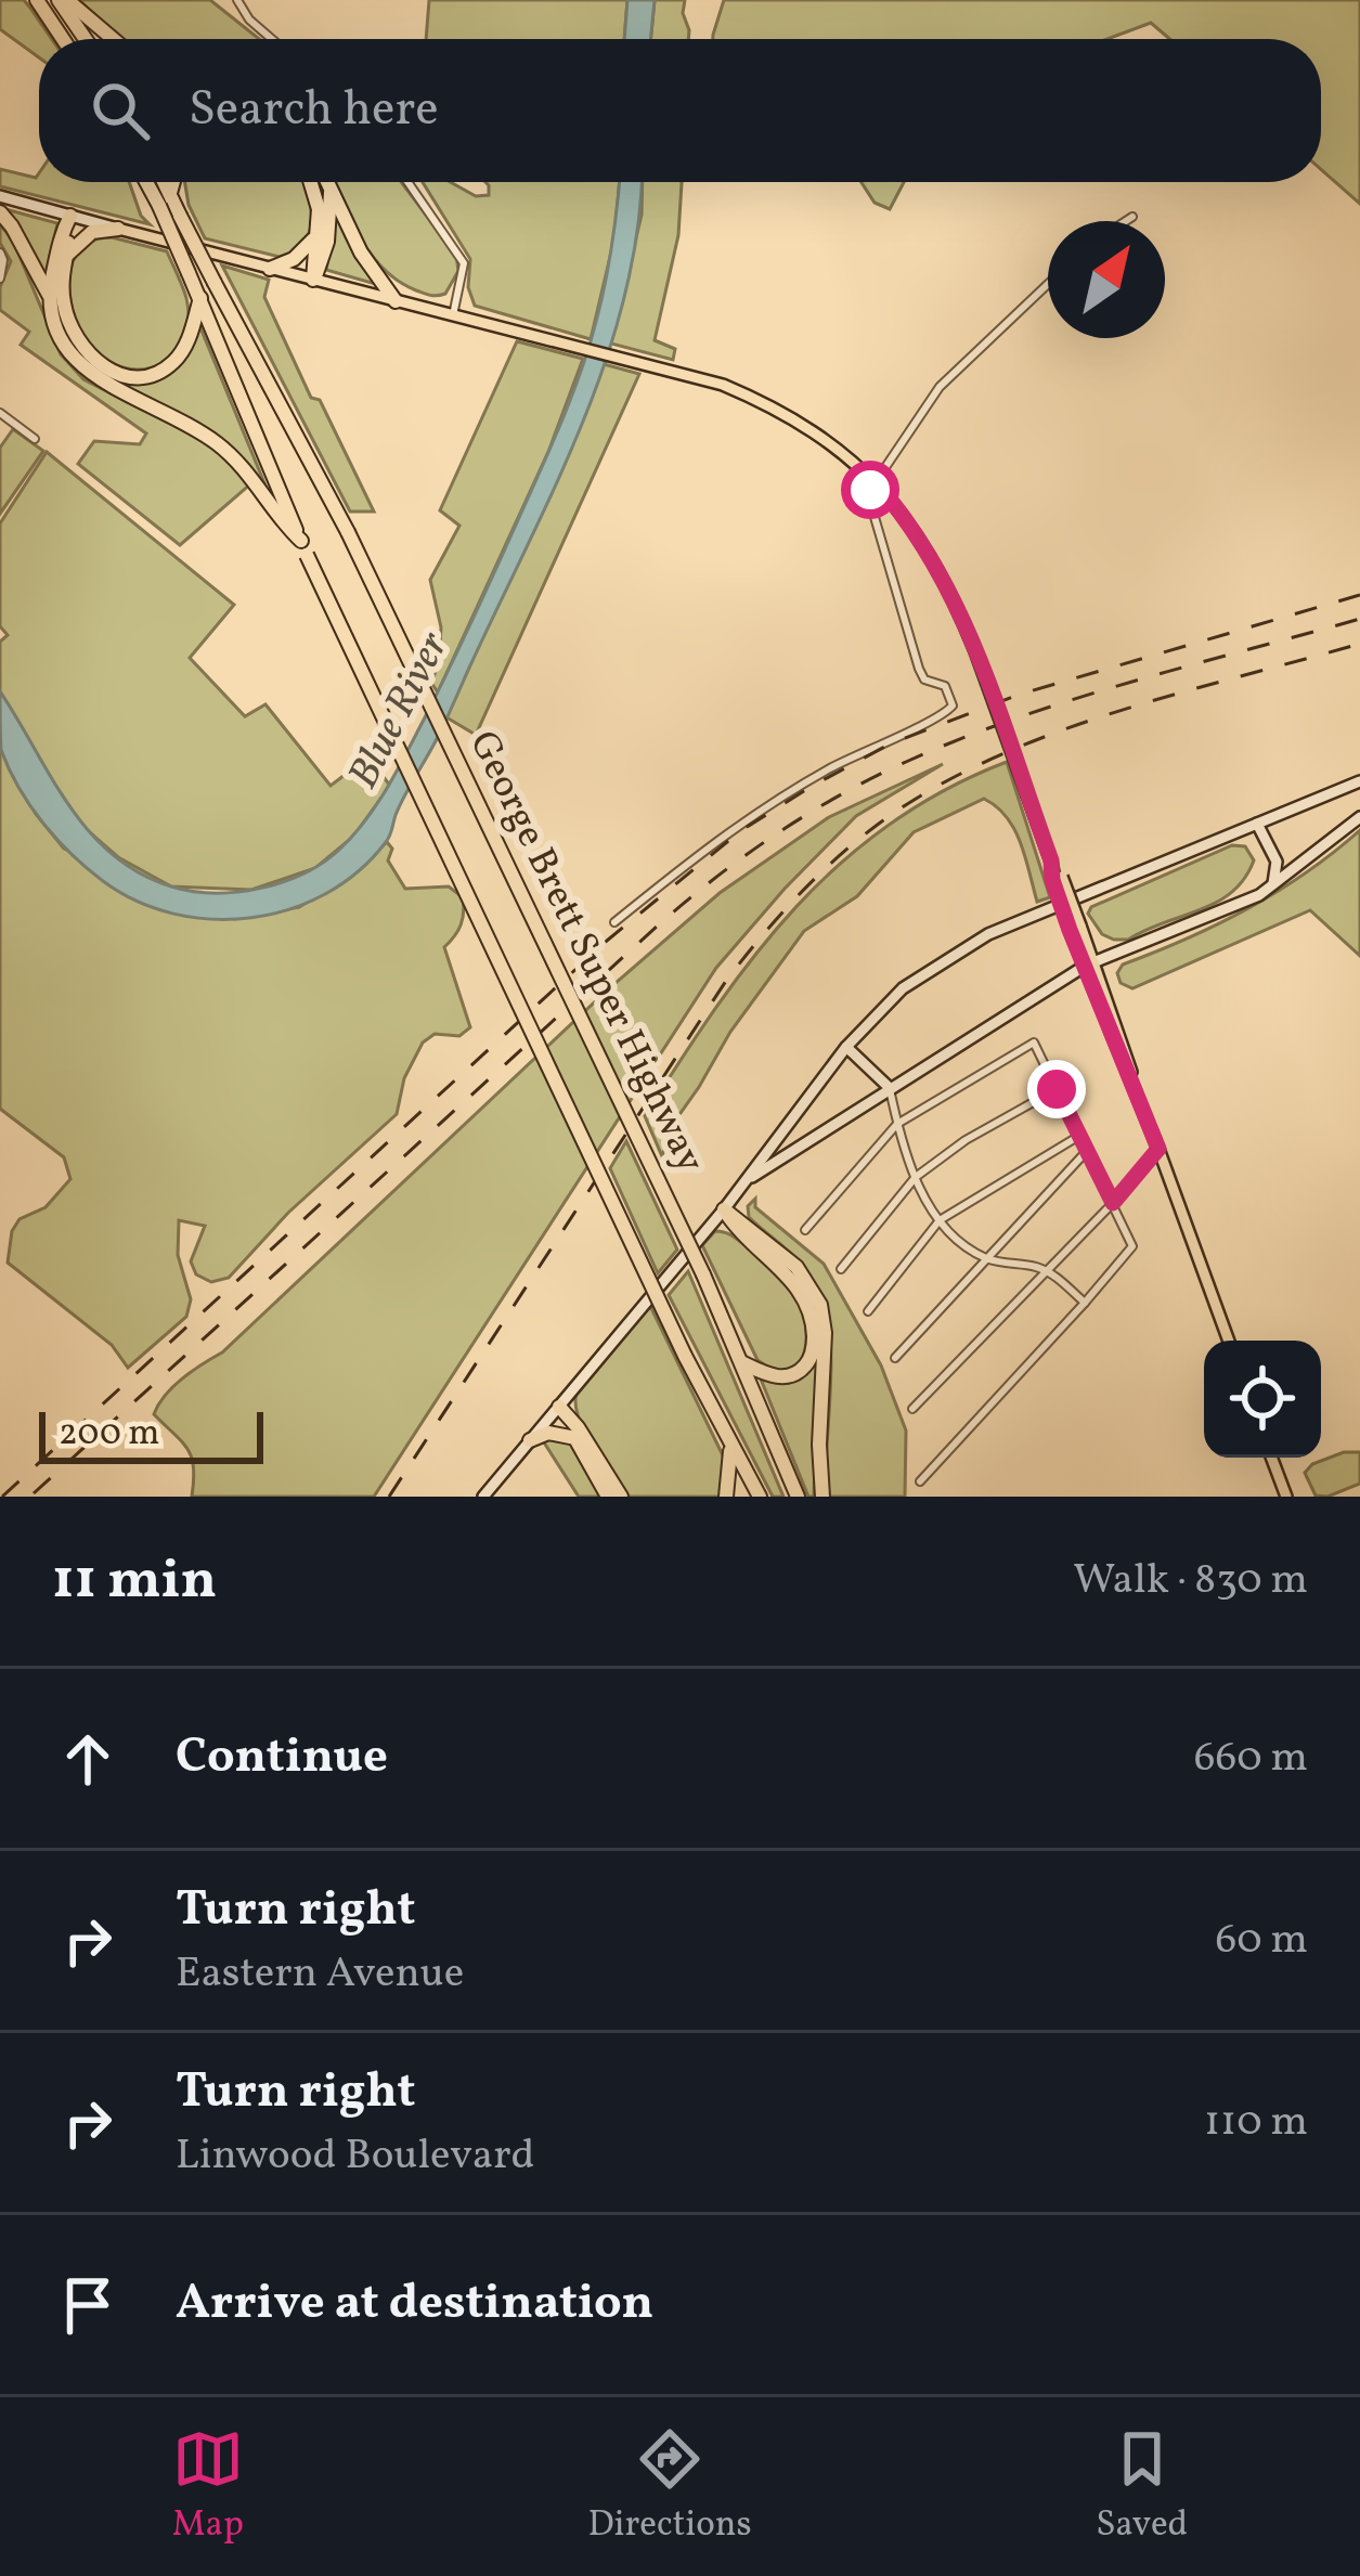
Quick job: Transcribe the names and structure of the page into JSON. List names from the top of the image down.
{
  "streets": {
    "highway": ["George Brett Super Highway"]
  },
  "water": ["Blue River"],
  "scale_bar": "200 m",
  "north": "top right",
  "page": {
    "search": "Search here",
    "scale": "200 m",
    "heading": ["11 min", "Walk · 830 m"],
    "list": [
      ["Continue", "660 m"],
      ["Turn right", "Eastern Avenue", "60 m"],
      ["Turn right", "Linwood Boulevard", "110 m"],
      "Arrive at destination"
    ],
    "nav": ["Map", "Directions", "Saved"]
  }
}
